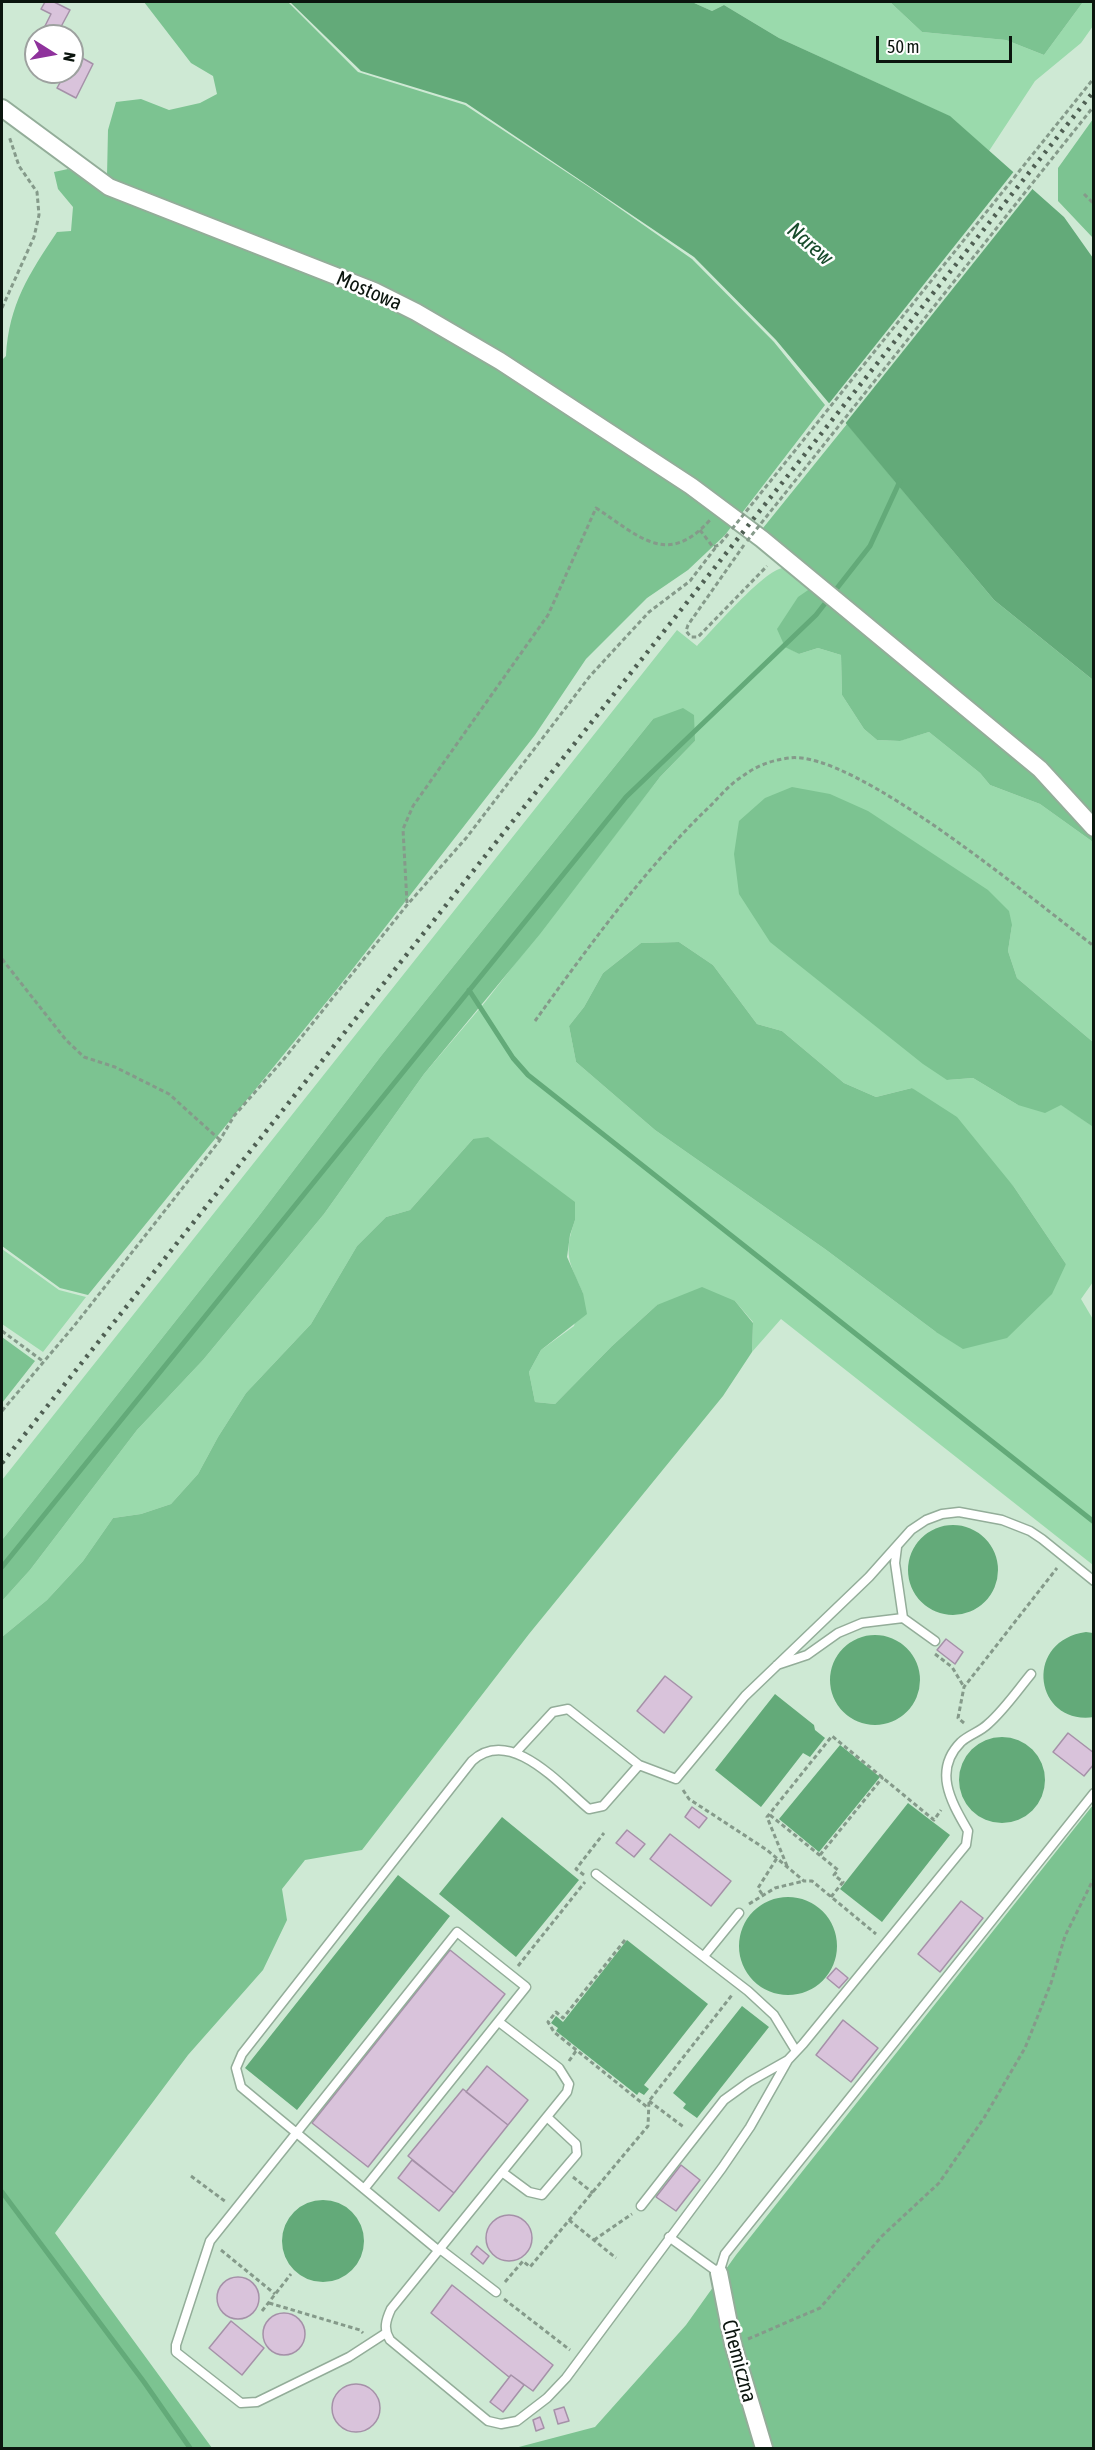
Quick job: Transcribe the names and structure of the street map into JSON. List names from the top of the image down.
{
  "streets": {
    "street": ["Mostowa", "Chemiczna"]
  },
  "water": ["Narew"],
  "scale_bar": "50 m",
  "north": "right"
}
